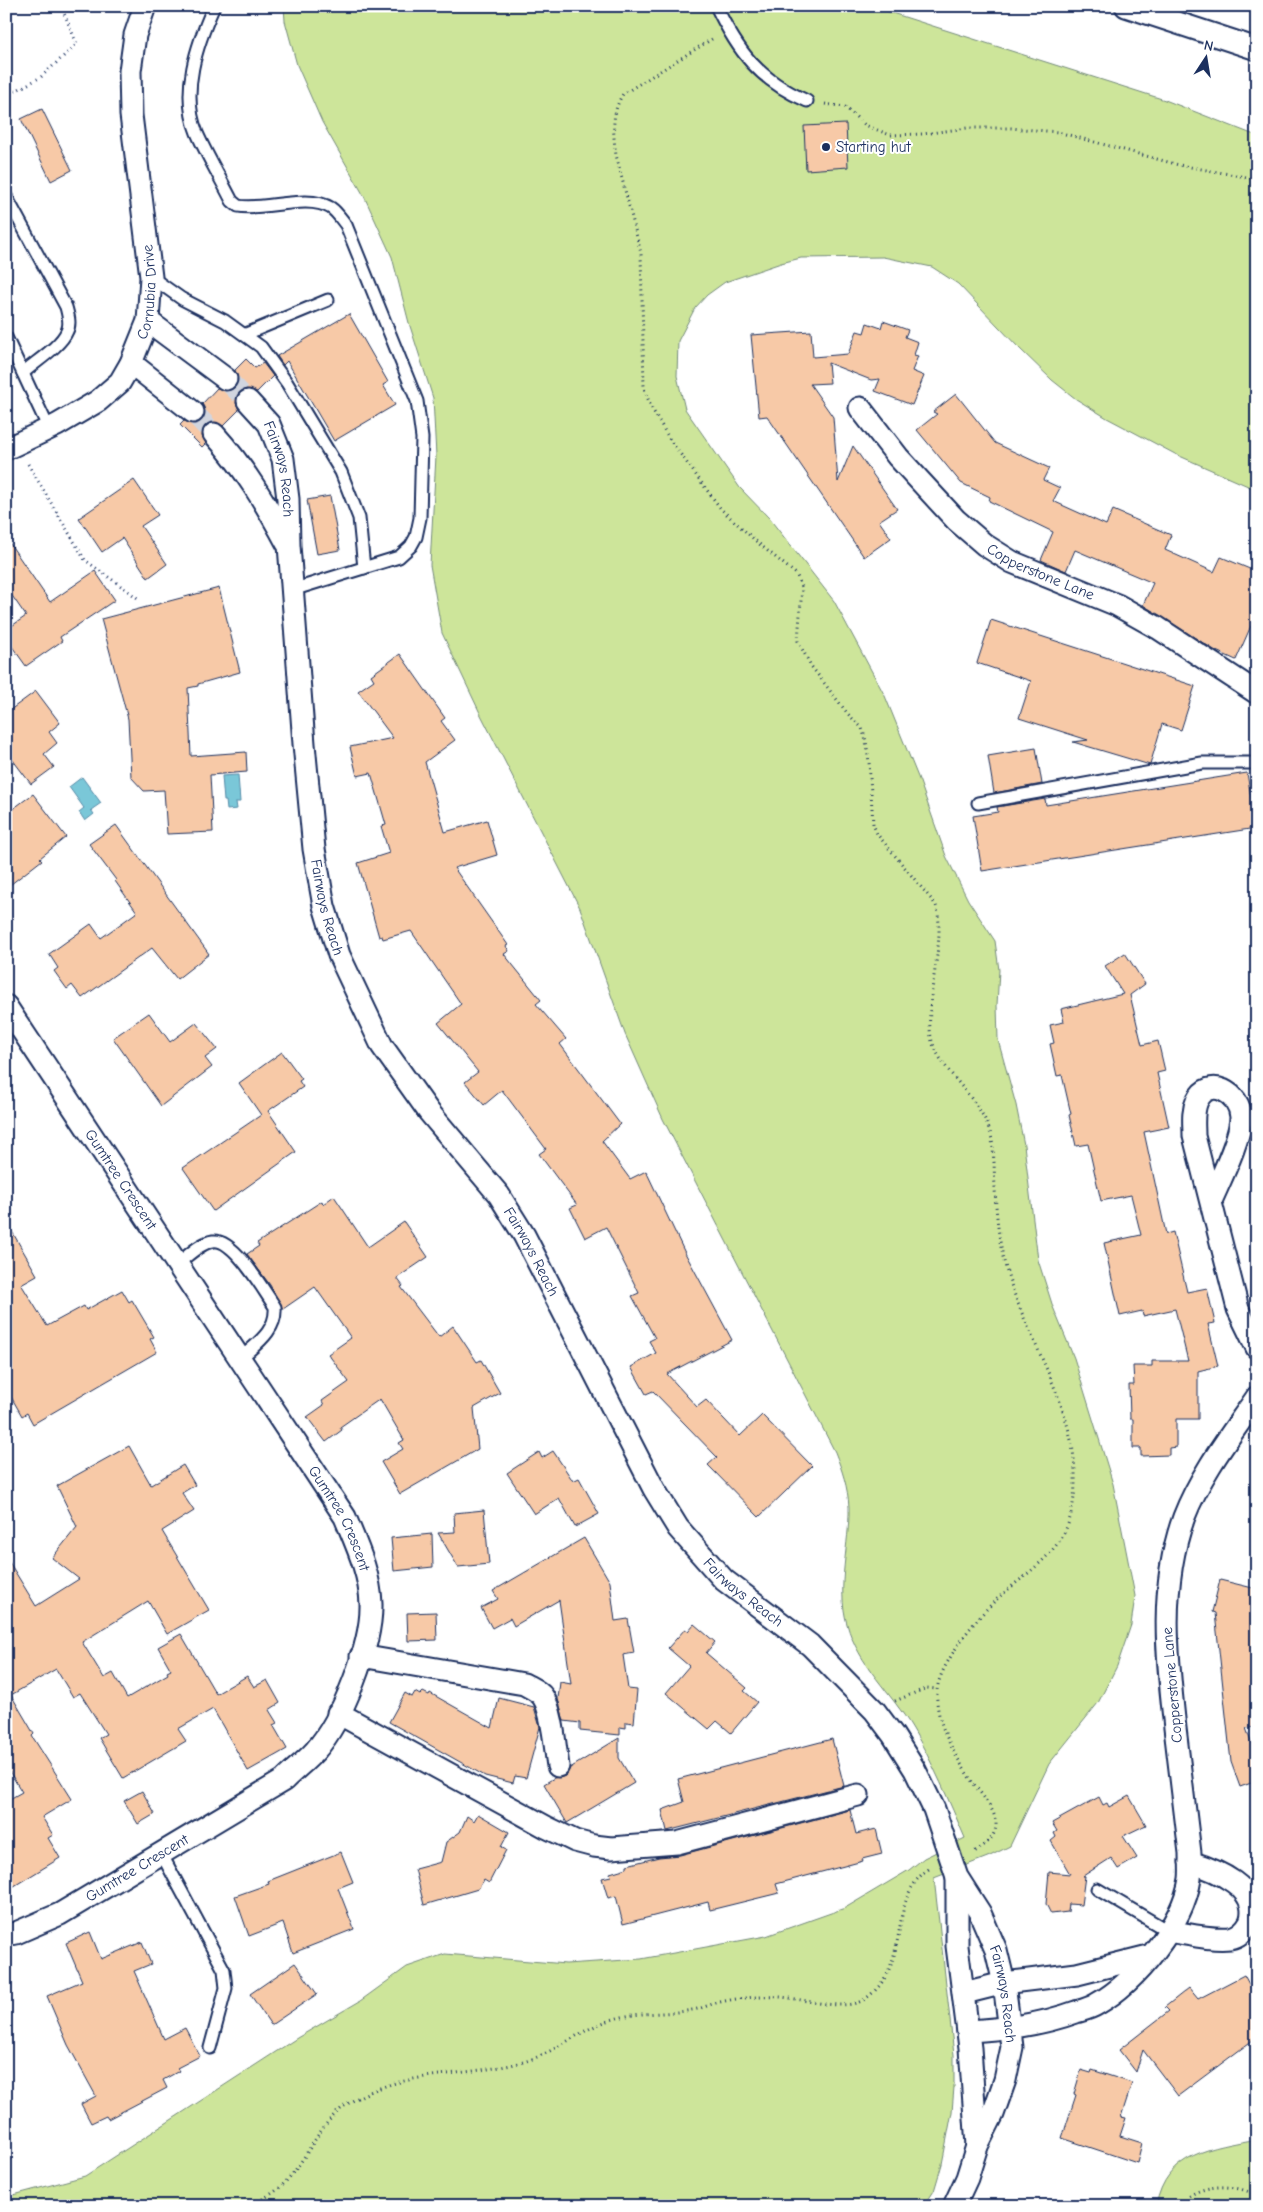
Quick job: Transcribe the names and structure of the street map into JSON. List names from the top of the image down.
{
  "streets": {
    "street": [
      "Cornubia Drive",
      "Fairways Reach",
      "Copperstone Lane",
      "Gumtree Crescent"
    ]
  },
  "crossings": [
    ["Fairways Reach", "Copperstone Lane"]
  ],
  "places": ["Starting hut"],
  "north": "top"
}
